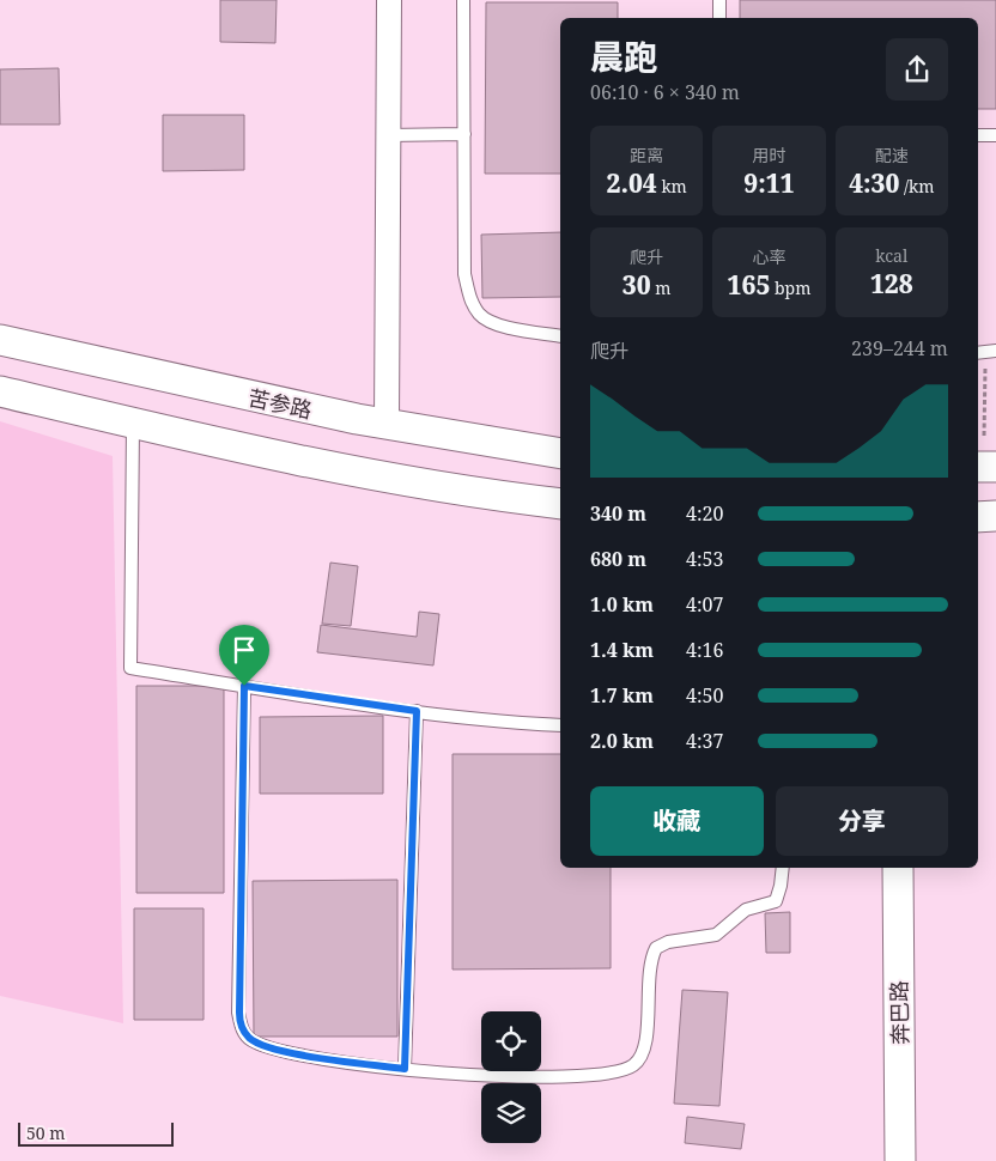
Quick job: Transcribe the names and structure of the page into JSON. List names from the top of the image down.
{
  "streets": {
    "street": ["苦参路", "奔巴路"]
  },
  "scale_bar": "50 m",
  "page": {
    "heading": ["晨跑", "06:10 · 6 × 340 m"],
    "stats": [
      ["距离", "2.04 km"],
      ["用时", "9:11"],
      ["配速", "4:30 /km"],
      ["爬升", "30 m"],
      ["心率", "165 bpm"],
      ["kcal", "128"]
    ],
    "chart": ["爬升", "239–244 m"],
    "list": [
      {
        "name": "340 m",
        "note": "4:20"
      },
      {
        "name": "680 m",
        "note": "4:53"
      },
      {
        "name": "1.0 km",
        "note": "4:07"
      },
      {
        "name": "1.4 km",
        "note": "4:16"
      },
      {
        "name": "1.7 km",
        "note": "4:50"
      },
      {
        "name": "2.0 km",
        "note": "4:37"
      }
    ],
    "buttons": ["收藏", "分享"],
    "scale": "50 m"
  }
}
